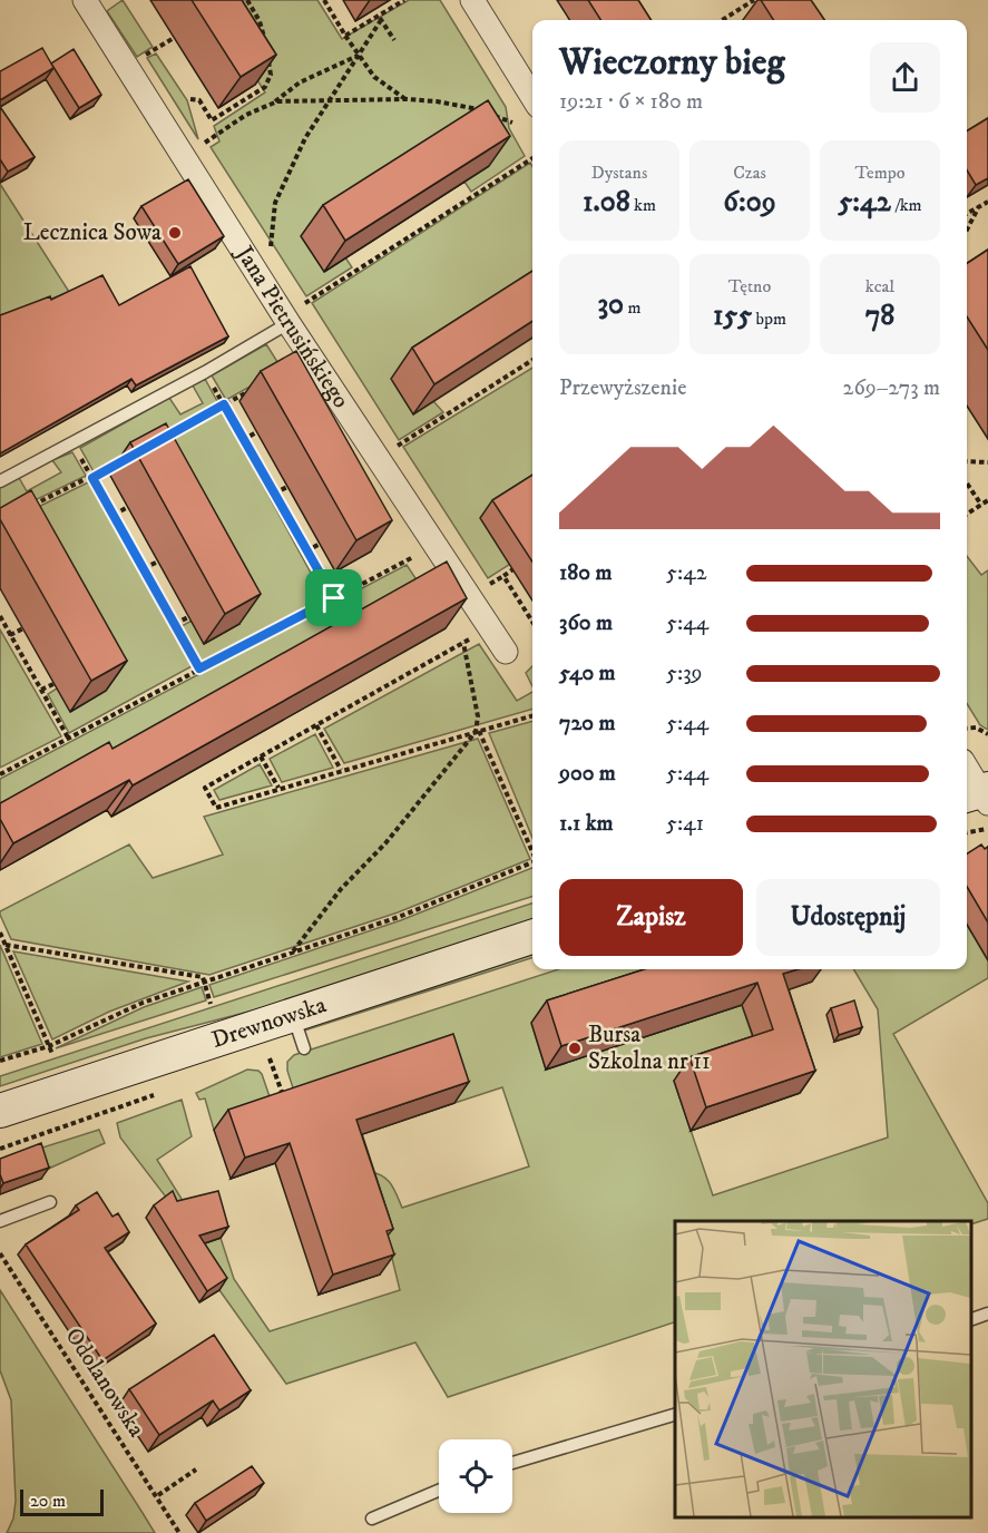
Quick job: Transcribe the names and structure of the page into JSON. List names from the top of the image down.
{
  "streets": {
    "main road": ["Drewnowska"],
    "street": ["Jana Pietrusińskiego"],
    "path": ["Odolanowska"]
  },
  "places": ["Lecznica Sowa", "Bursa Szkolna nr 11"],
  "scale_bar": "20 m",
  "page": {
    "heading": ["Wieczorny bieg", "19:21 · 6 × 180 m"],
    "stats": [
      ["Dystans", "1.08 km"],
      ["Czas", "6:09"],
      ["Tempo", "5:42 /km"],
      ["30 m"],
      ["Tętno", "155 bpm"],
      ["kcal", "78"]
    ],
    "chart": ["Przewyższenie", "269–273 m"],
    "list": [
      {
        "name": "180 m",
        "note": "5:42"
      },
      {
        "name": "360 m",
        "note": "5:44"
      },
      {
        "name": "540 m",
        "note": "5:39"
      },
      {
        "name": "720 m",
        "note": "5:44"
      },
      {
        "name": "900 m",
        "note": "5:44"
      },
      {
        "name": "1.1 km",
        "note": "5:41"
      }
    ],
    "buttons": ["Zapisz", "Udostępnij"],
    "scale": "20 m"
  }
}
